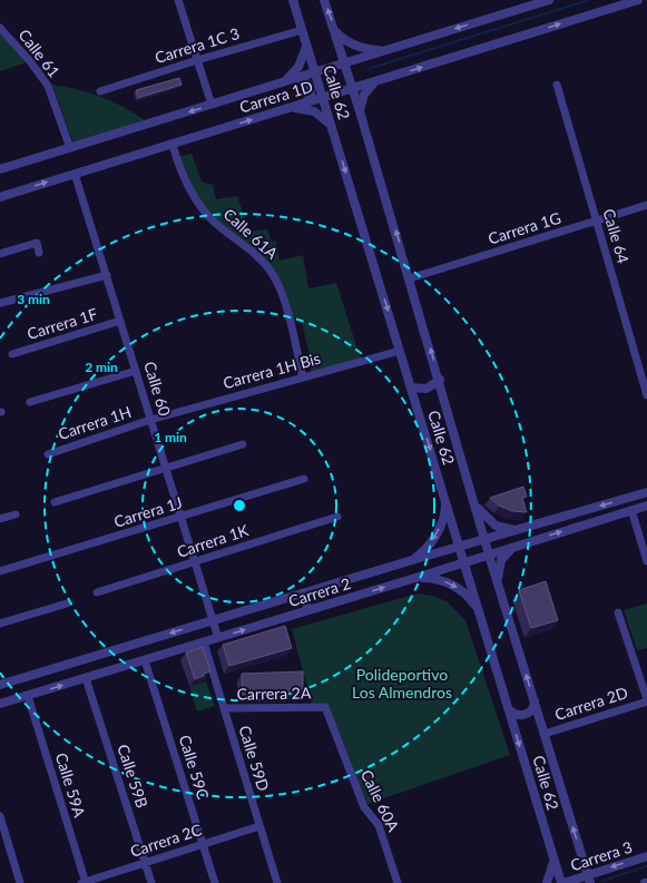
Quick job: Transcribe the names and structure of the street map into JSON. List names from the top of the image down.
{
  "streets": {
    "street": [
      "Carrera 1C 3",
      "Calle 61",
      "Calle 62",
      "Carrera 1D",
      "Carrera 1G",
      "Calle 61A",
      "Calle 64",
      "Carrera 1F",
      "Carrera 1H Bis",
      "Calle 60",
      "Carrera 1H",
      "Carrera 1J",
      "Carrera 1K",
      "Carrera 2",
      "Carrera 2A",
      "Carrera 2D",
      "Calle 59D",
      "Calle 59C",
      "Calle 59B",
      "Calle 59A",
      "Calle 60A",
      "Carrera 2C",
      "Carrera 3"
    ]
  },
  "crossings": [
    ["Carrera 1C 3", "Calle 62"],
    ["Calle 61", "Carrera 1D"],
    ["Calle 62", "Carrera 1D"],
    ["Calle 62", "Carrera 1G"],
    ["Calle 62", "Carrera 1H Bis"],
    ["Calle 62", "Carrera 2"],
    ["Calle 62", "Carrera 2D"],
    ["Calle 62", "Carrera 3"],
    ["Carrera 1D", "Calle 61A"],
    ["Carrera 1D", "Calle 60"],
    ["Carrera 1G", "Calle 64"],
    ["Calle 61A", "Carrera 1H Bis"],
    ["Carrera 1F", "Calle 60"],
    ["Carrera 1H Bis", "Calle 60"],
    ["Carrera 1H Bis", "Carrera 1H"],
    ["Calle 60", "Carrera 1H"],
    ["Calle 60", "Carrera 1J"],
    ["Calle 60", "Carrera 1K"],
    ["Calle 60", "Carrera 2"],
    ["Carrera 2", "Calle 59D"],
    ["Carrera 2", "Calle 59C"],
    ["Carrera 2", "Calle 59B"],
    ["Carrera 2", "Calle 59A"],
    ["Carrera 2A", "Calle 59D"],
    ["Carrera 2A", "Calle 60A"],
    ["Calle 59D", "Carrera 2C"],
    ["Calle 59C", "Carrera 2C"],
    ["Calle 59B", "Carrera 2C"],
    ["Calle 59A", "Carrera 2C"]
  ],
  "one_way": ["Carrera 3"],
  "parks": ["Polideportivo Los Almendros"],
  "rings": ["3 min", "2 min", "1 min"]
}
